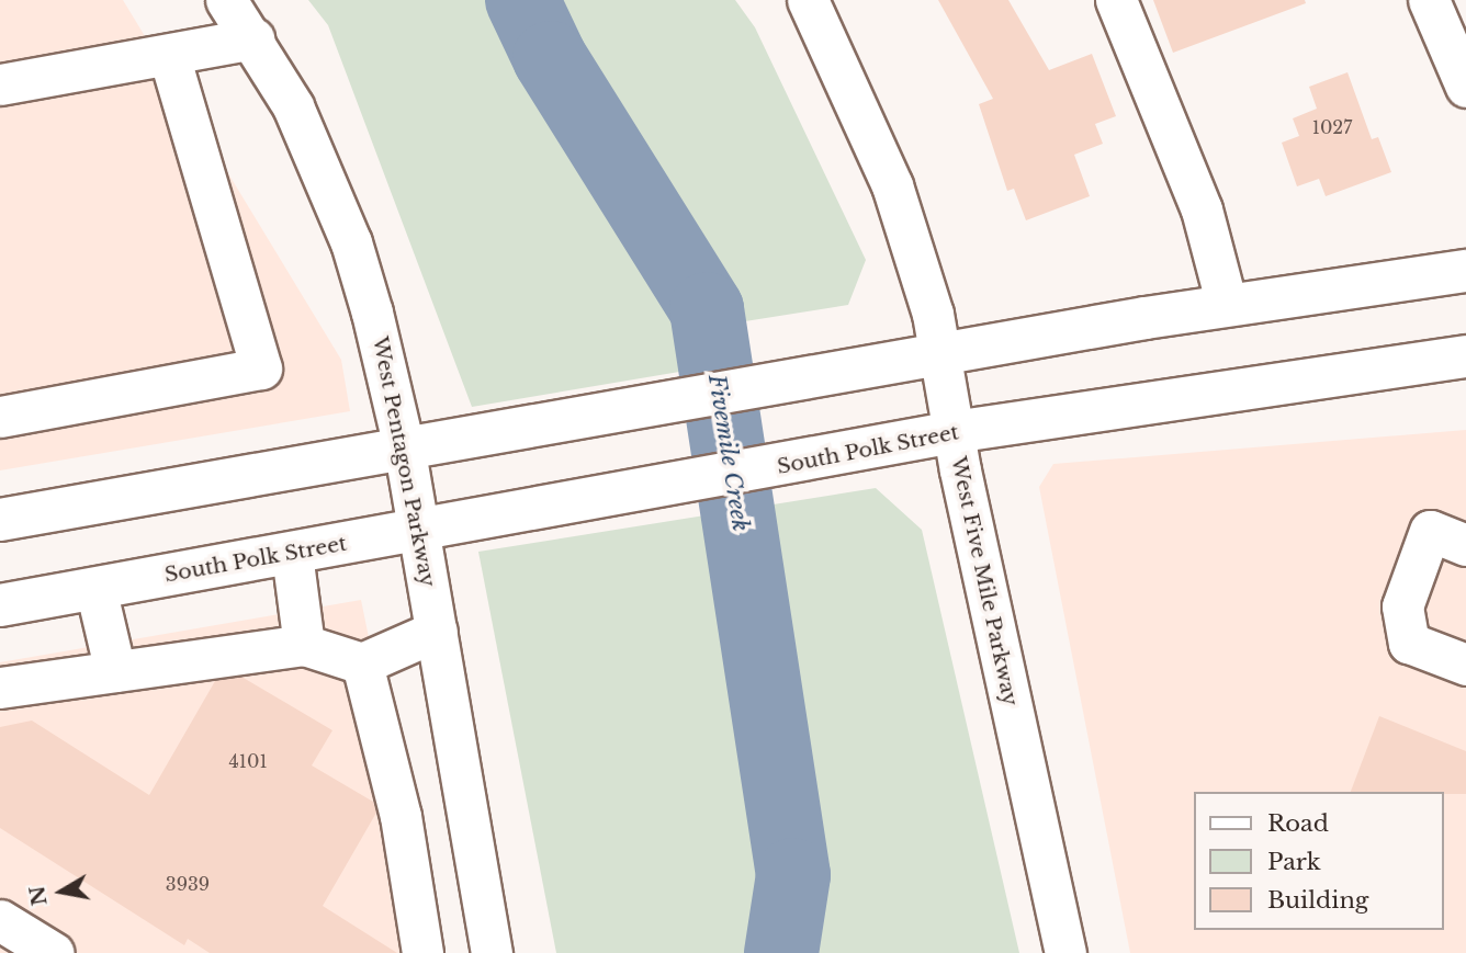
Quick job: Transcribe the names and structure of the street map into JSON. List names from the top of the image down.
{
  "streets": {
    "main road": ["South Polk Street"],
    "street": ["West Pentagon Parkway", "West Five Mile Parkway"]
  },
  "crossings": [
    ["South Polk Street", "West Pentagon Parkway"],
    ["South Polk Street", "West Five Mile Parkway"]
  ],
  "water": ["Fivemile Creek"],
  "house_numbers": ["1027", "4101", "3939"],
  "legend": ["Road", "Park", "Building"],
  "north": "left"
}
